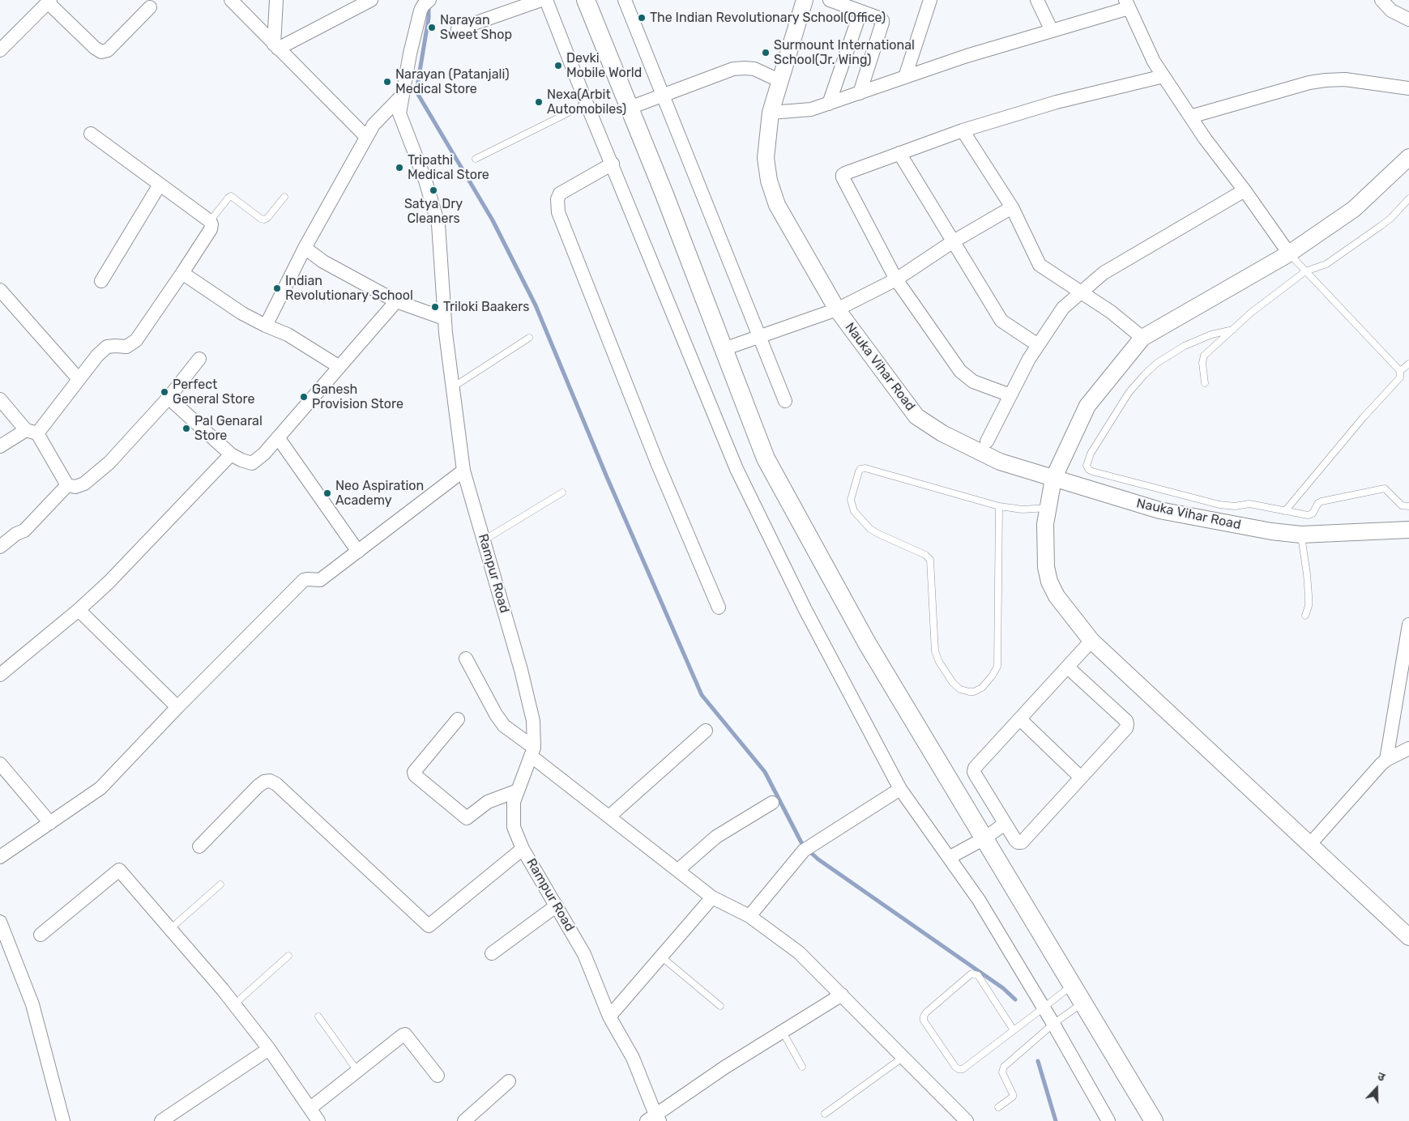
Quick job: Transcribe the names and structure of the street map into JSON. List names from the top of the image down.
{
  "streets": {
    "street": ["Nauka Vihar Road", "Rampur Road"]
  },
  "places": [
    "The Indian Revolutionary School(Office)",
    "Narayan Sweet Shop",
    "Surmount International School(Jr. Wing)",
    "Devki Mobile World",
    "Narayan (Patanjali) Medical Store",
    "Nexa(Arbit Automobiles)",
    "Tripathi Medical Store",
    "Satya Dry Cleaners",
    "Indian Revolutionary School",
    "Triloki Baakers",
    "Perfect General Store",
    "Ganesh Provision Store",
    "Pal Genaral Store",
    "Neo Aspiration Academy"
  ],
  "north": "top"
}
